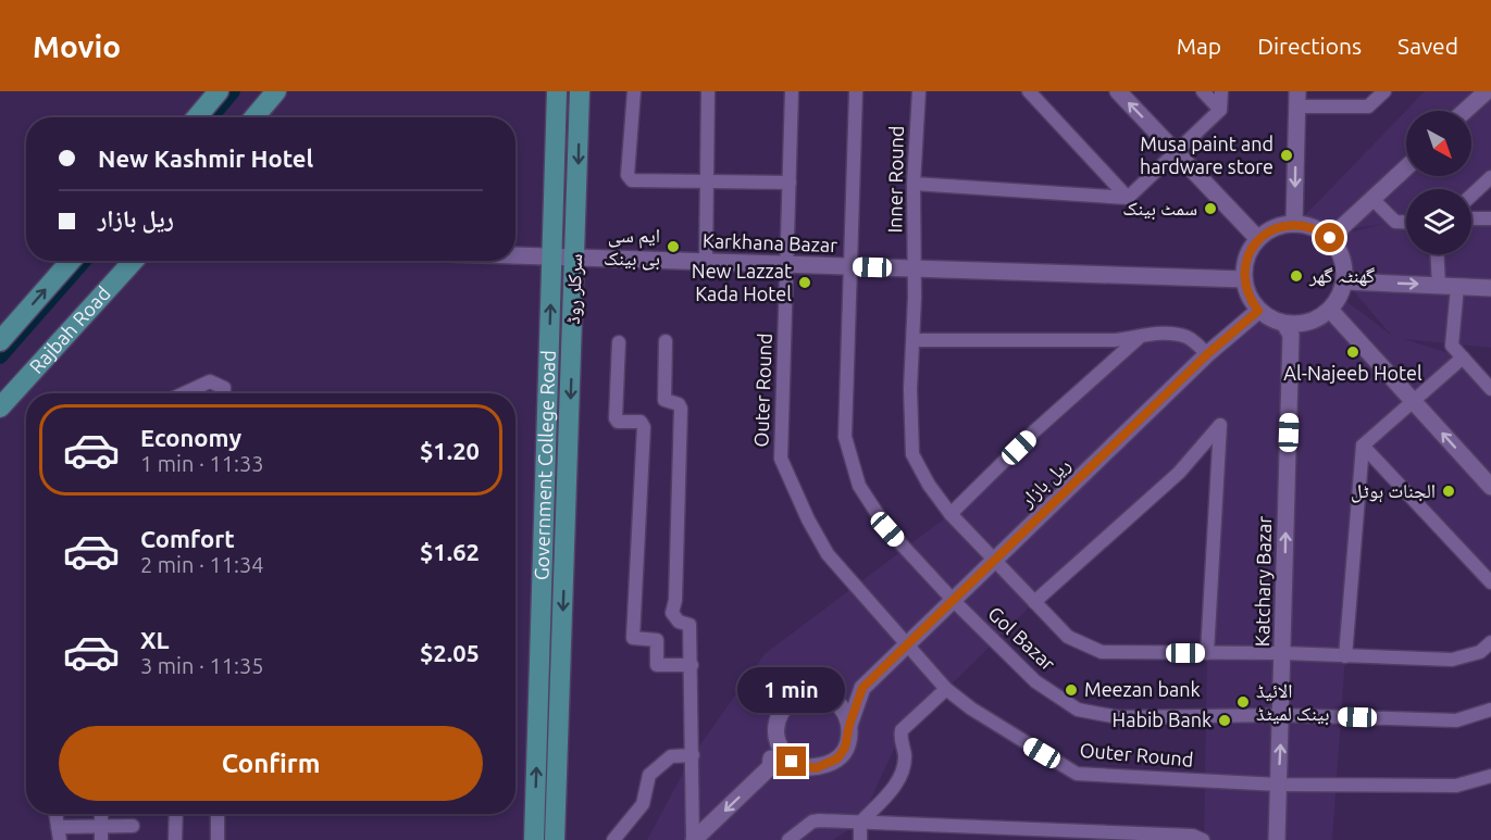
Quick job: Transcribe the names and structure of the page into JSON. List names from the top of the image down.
{
  "streets": {
    "main road": ["سرکلر روڈ", "Rajbah Road", "Government College Road"],
    "street": [
      "Inner Round",
      "Karkhana Bazar",
      "Outer Round",
      "ریل بازار",
      "Katchary Bazar",
      "Gol Bazar"
    ]
  },
  "crossings": [
    ["Inner Round", "Karkhana Bazar"],
    ["Inner Round", "ریل بازار"],
    ["Inner Round", "Katchary Bazar"],
    ["Karkhana Bazar", "سرکلر روڈ"],
    ["Karkhana Bazar", "Outer Round"],
    ["Karkhana Bazar", "Government College Road"],
    ["Karkhana Bazar", "ریل بازار"],
    ["Karkhana Bazar", "Katchary Bazar"],
    ["Karkhana Bazar", "Gol Bazar"],
    ["Outer Round", "ریل بازار"],
    ["Outer Round", "Katchary Bazar"],
    ["ریل بازار", "Katchary Bazar"],
    ["ریل بازار", "Gol Bazar"],
    ["Katchary Bazar", "Gol Bazar"]
  ],
  "one_way": ["سرکلر روڈ", "Government College Road"],
  "places": [
    "Musa paint and hardware store",
    "سمٹ بینک",
    "ایم سی بی بینک",
    "گھنٹہ گھر",
    "New Lazzat Kada Hotel",
    "Al-Najeeb Hotel",
    "الجنات ہوٹل",
    "Meezan bank",
    "الائیڈ بینک لمیٹڈ",
    "Habib Bank"
  ],
  "north": "bottom right",
  "page": {
    "header": "Movio",
    "nav": ["Map", "Directions", "Saved"],
    "banner": ["New Kashmir Hotel", "ریل بازار"],
    "list": [
      {
        "name": "Economy",
        "note": "1 min · 11:33",
        "value": "$1.20"
      },
      {
        "name": "Comfort",
        "note": "2 min · 11:34",
        "value": "$1.62"
      },
      {
        "name": "XL",
        "note": "3 min · 11:35",
        "value": "$2.05"
      }
    ],
    "bubble": "1 min",
    "buttons": "Confirm"
  }
}
